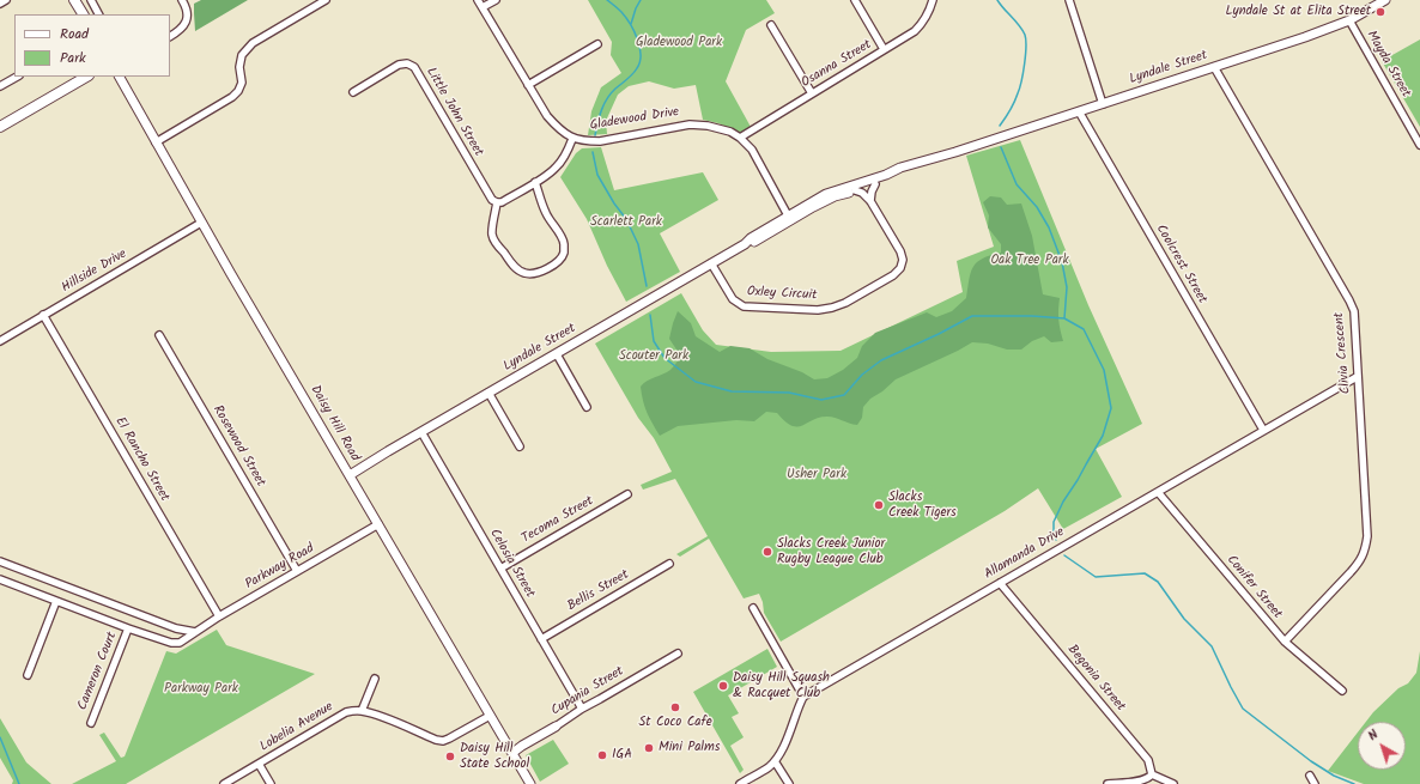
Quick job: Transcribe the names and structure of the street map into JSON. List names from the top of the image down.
{
  "streets": {
    "street": [
      "Osanna Street",
      "Mayda Street",
      "Lyndale Street",
      "Little John Street",
      "Gladewood Drive",
      "Coolcrest Street",
      "Hillside Drive",
      "Oxley Circuit",
      "Clivia Crescent",
      "Daisy Hill Road",
      "Rosewood Street",
      "El Rancho Street",
      "Tecoma Street",
      "Allamanda Drive",
      "Celosia Street",
      "Parkway Road",
      "Conifer Street",
      "Bellis Street",
      "Cameron Court",
      "Begonia Street",
      "Cupania Street",
      "Lobelia Avenue"
    ]
  },
  "crossings": [
    ["Osanna Street", "Gladewood Drive"],
    ["Mayda Street", "Lyndale Street"],
    ["Lyndale Street", "Gladewood Drive"],
    ["Lyndale Street", "Coolcrest Street"],
    ["Lyndale Street", "Oxley Circuit"],
    ["Lyndale Street", "Clivia Crescent"],
    ["Lyndale Street", "Daisy Hill Road"],
    ["Lyndale Street", "Celosia Street"],
    ["Coolcrest Street", "Allamanda Drive"],
    ["Hillside Drive", "Daisy Hill Road"],
    ["Hillside Drive", "El Rancho Street"],
    ["Clivia Crescent", "Allamanda Drive"],
    ["Clivia Crescent", "Conifer Street"],
    ["Daisy Hill Road", "Parkway Road"],
    ["Daisy Hill Road", "Cupania Street"],
    ["Rosewood Street", "Parkway Road"],
    ["El Rancho Street", "Parkway Road"],
    ["Tecoma Street", "Celosia Street"],
    ["Allamanda Drive", "Conifer Street"],
    ["Allamanda Drive", "Begonia Street"],
    ["Celosia Street", "Bellis Street"],
    ["Celosia Street", "Cupania Street"],
    ["Parkway Road", "Cameron Court"]
  ],
  "parks": [
    "Gladewood Park",
    "Scarlett Park",
    "Oak Tree Park",
    "Scouter Park",
    "Usher Park",
    "Parkway Park"
  ],
  "places": [
    "Lyndale St at Elita Street",
    "Slacks Creek Tigers",
    "Slacks Creek Junior Rugby League Club",
    "Daisy Hill Squash & Racquet Club",
    "St Coco Cafe",
    "Mini Palms",
    "IGA",
    "Daisy Hill State School"
  ],
  "legend": ["Road", "Park"],
  "north": "top left"
}
